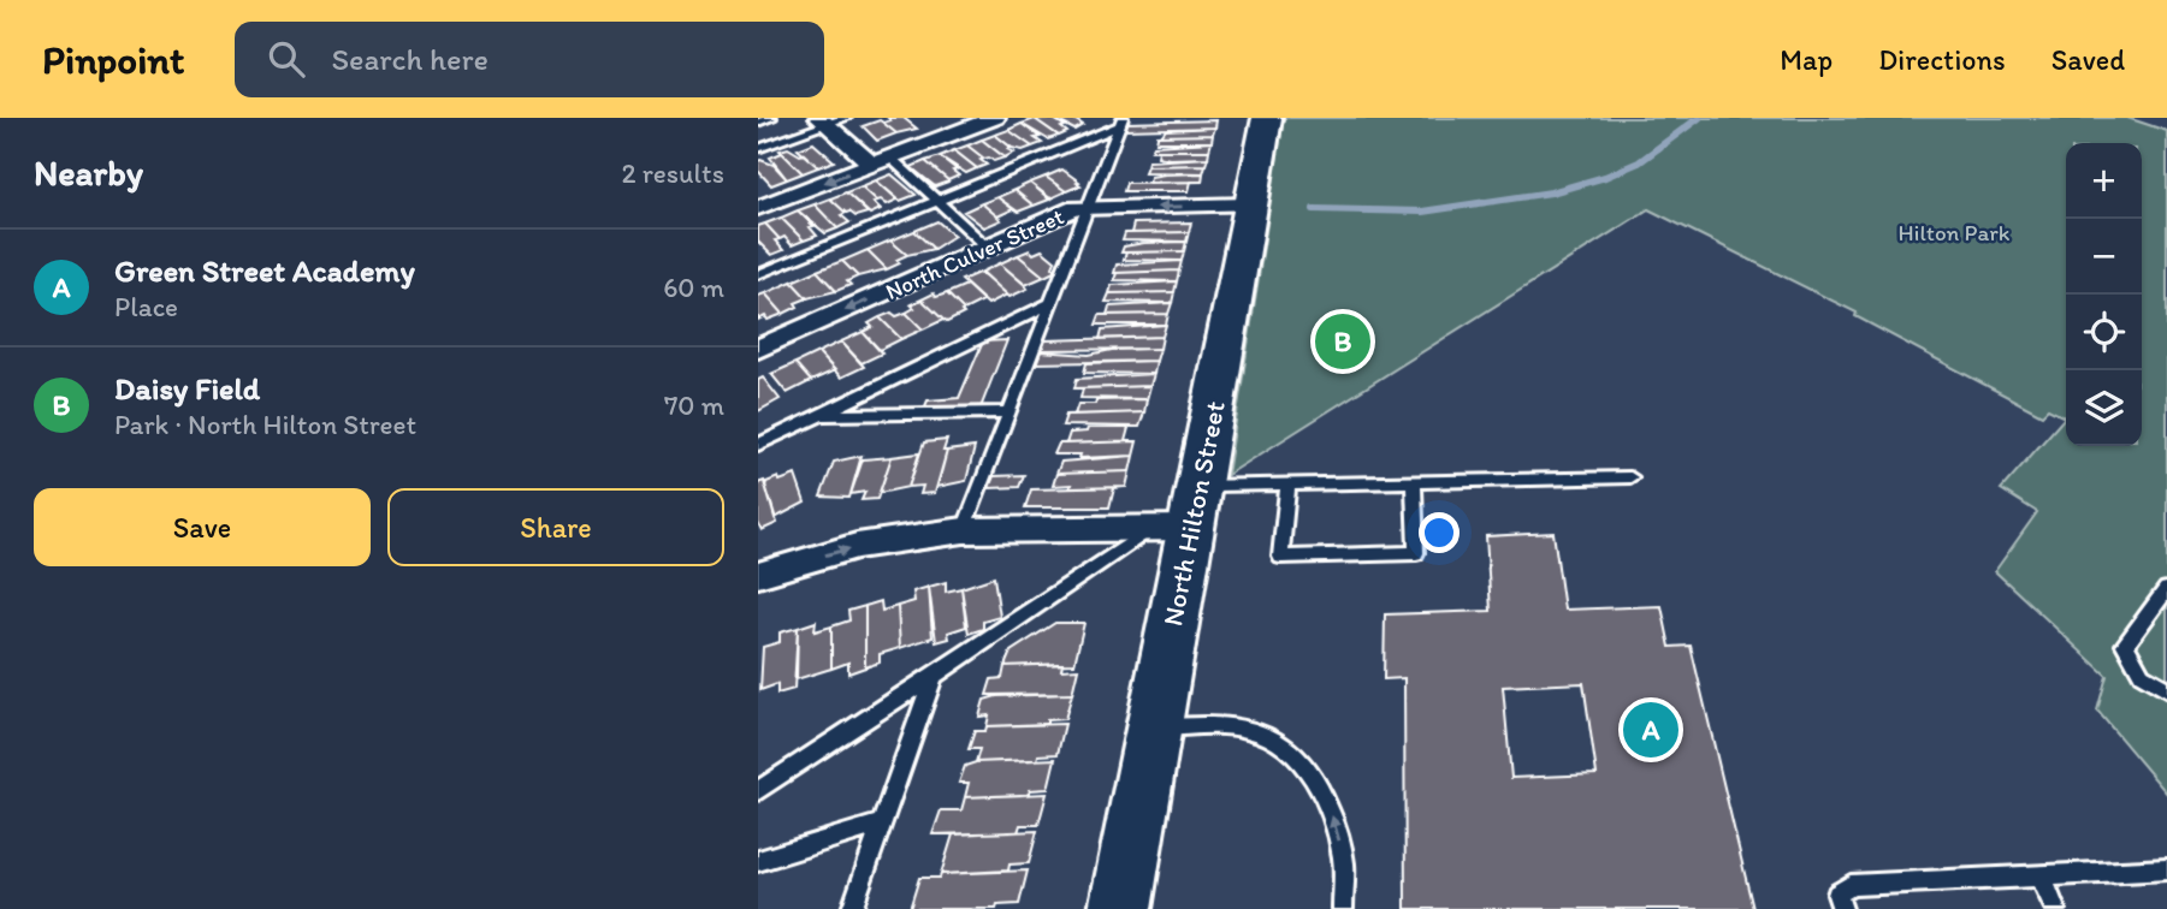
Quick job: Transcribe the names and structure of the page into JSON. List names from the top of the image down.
{
  "streets": {
    "main road": ["North Hilton Street"],
    "street": ["North Culver Street"]
  },
  "crossings": [
    ["North Culver Street", "North Hilton Street"]
  ],
  "parks": ["Hilton Park"],
  "page": {
    "header": "Pinpoint",
    "search": "Search here",
    "nav": ["Map", "Directions", "Saved"],
    "heading": ["Nearby", "2 results"],
    "map_buttons": ["+", "−"],
    "list": [
      {
        "mark": "A",
        "name": "Green Street Academy",
        "note": "Place",
        "value": "60 m"
      },
      {
        "mark": "B",
        "name": "Daisy Field",
        "note": "Park · North Hilton Street",
        "value": "70 m"
      }
    ],
    "pins": ["B", "A"],
    "buttons": ["Save", "Share"]
  }
}
